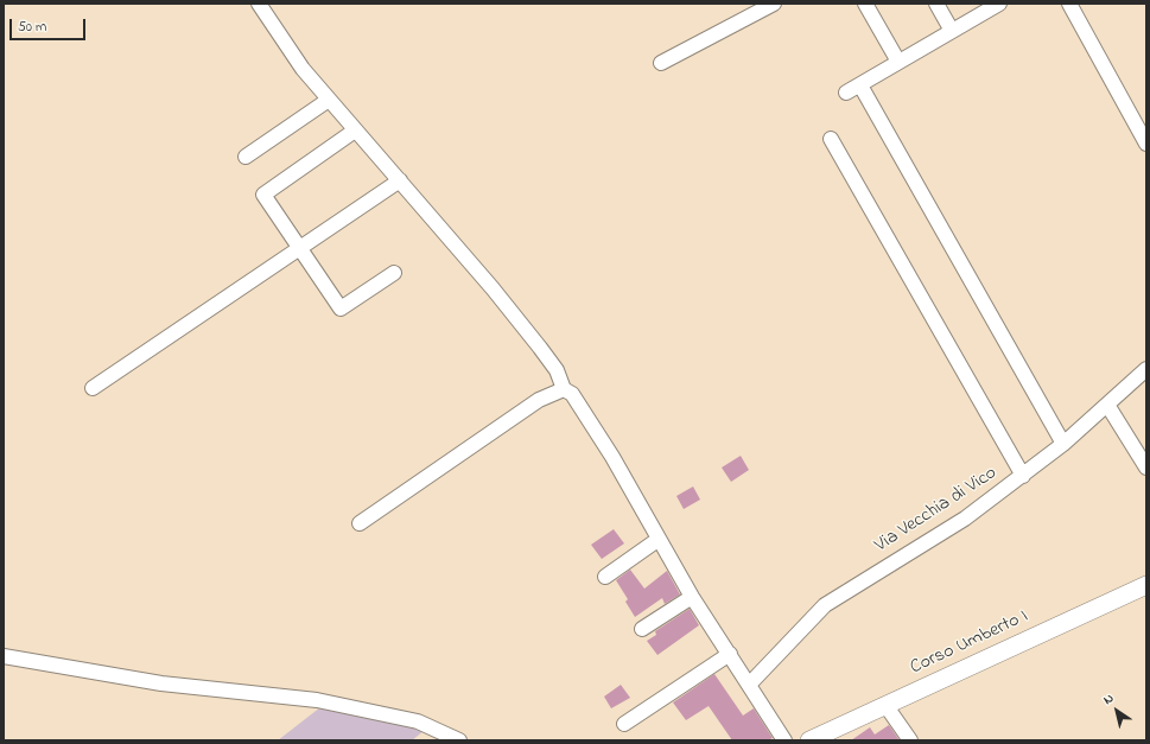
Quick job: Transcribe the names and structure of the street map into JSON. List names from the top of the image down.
{
  "streets": {
    "main road": ["Corso Umberto I"],
    "street": ["Via Vecchia di Vico"]
  },
  "scale_bar": "50 m",
  "north": "top left"
}
